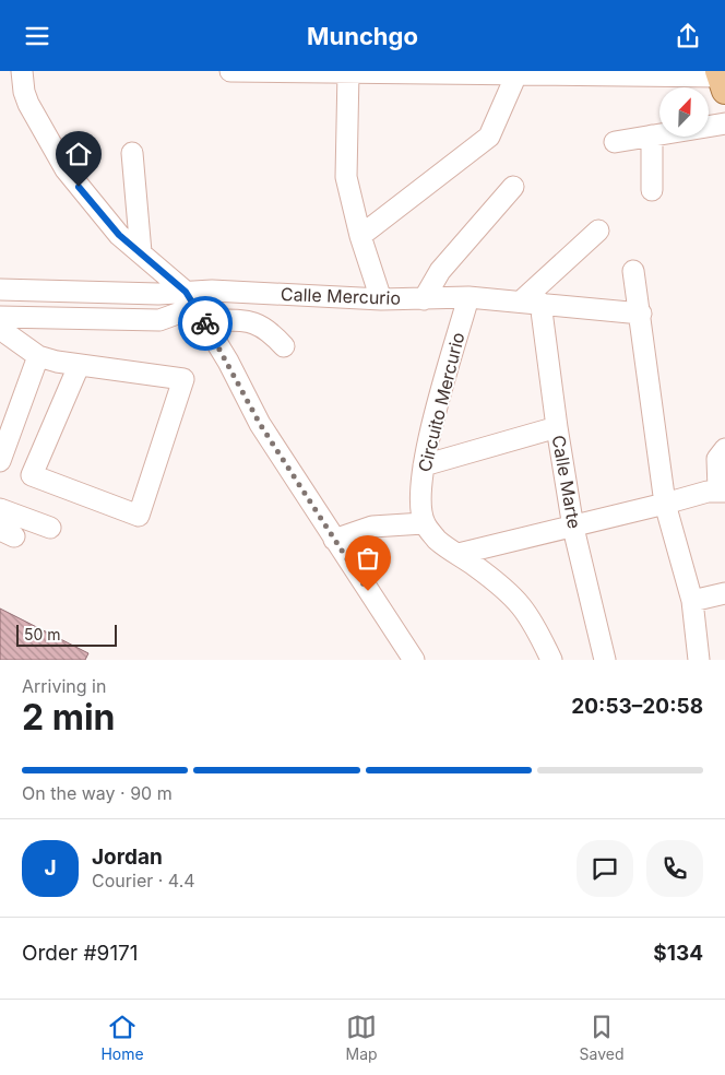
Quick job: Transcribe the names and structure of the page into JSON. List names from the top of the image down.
{
  "streets": {
    "street": ["Calle Mercurio", "Circuito Mercurio", "Calle Marte"]
  },
  "crossings": [
    ["Calle Mercurio", "Circuito Mercurio"]
  ],
  "scale_bar": "50 m",
  "north": "top right",
  "page": {
    "header": "Munchgo",
    "scale": "50 m",
    "heading": ["2 min", "Arriving in", "20:53–20:58"],
    "panel": [
      "Jordan",
      "Courier · 4.4",
      "Order #9171",
      "$134"
    ],
    "bar": "On the way · 90 m",
    "round": "J",
    "tabs": ["Home", "Map", "Saved"]
  }
}
